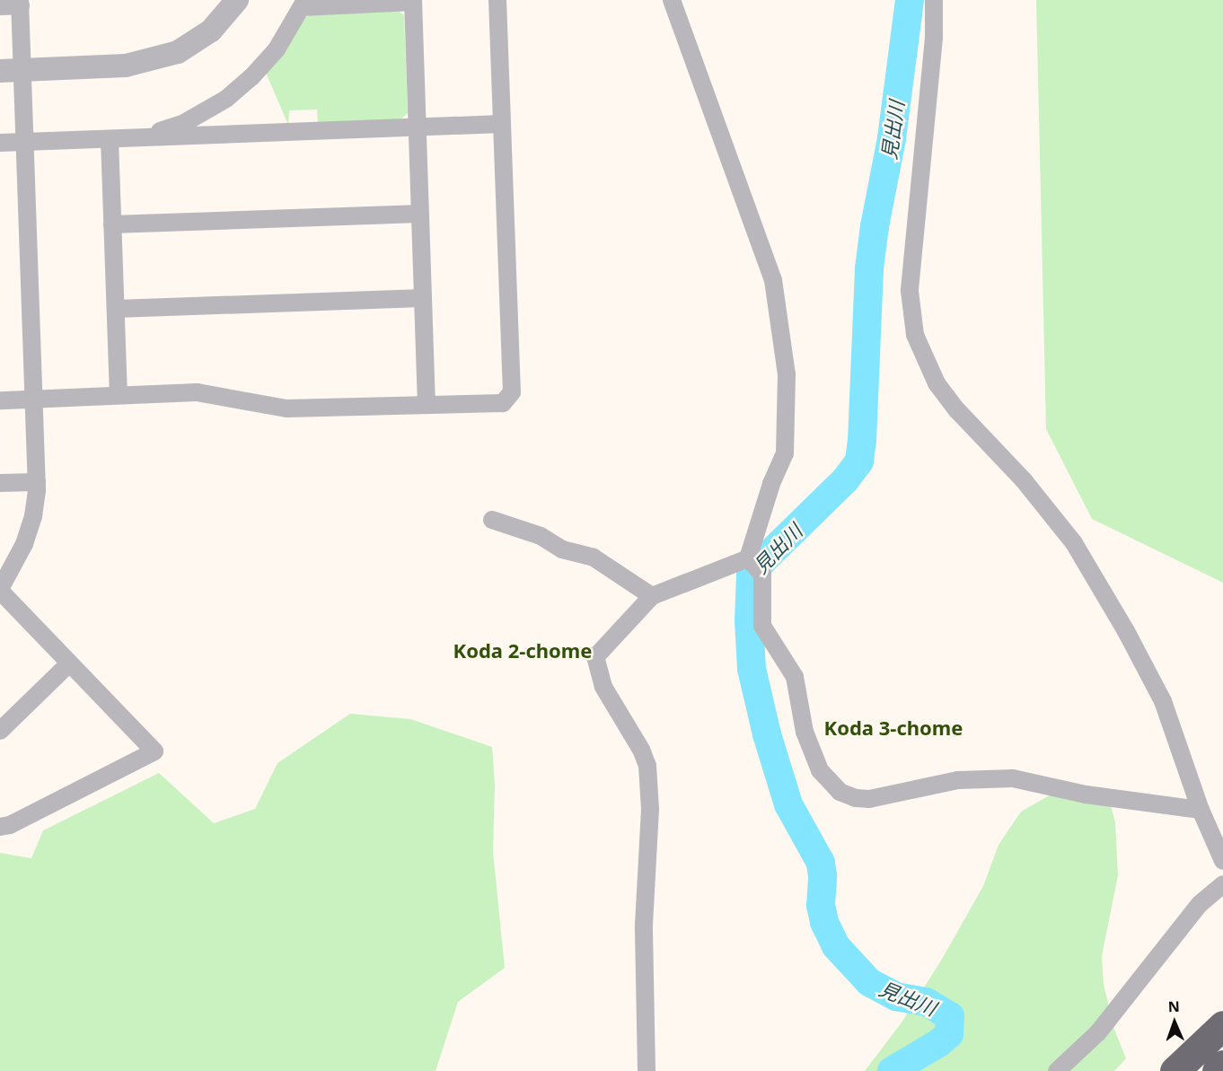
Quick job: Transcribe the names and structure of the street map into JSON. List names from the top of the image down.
{
  "districts": ["Koda 2-chome", "Koda 3-chome"],
  "water": ["見出川"],
  "north": "top"
}
